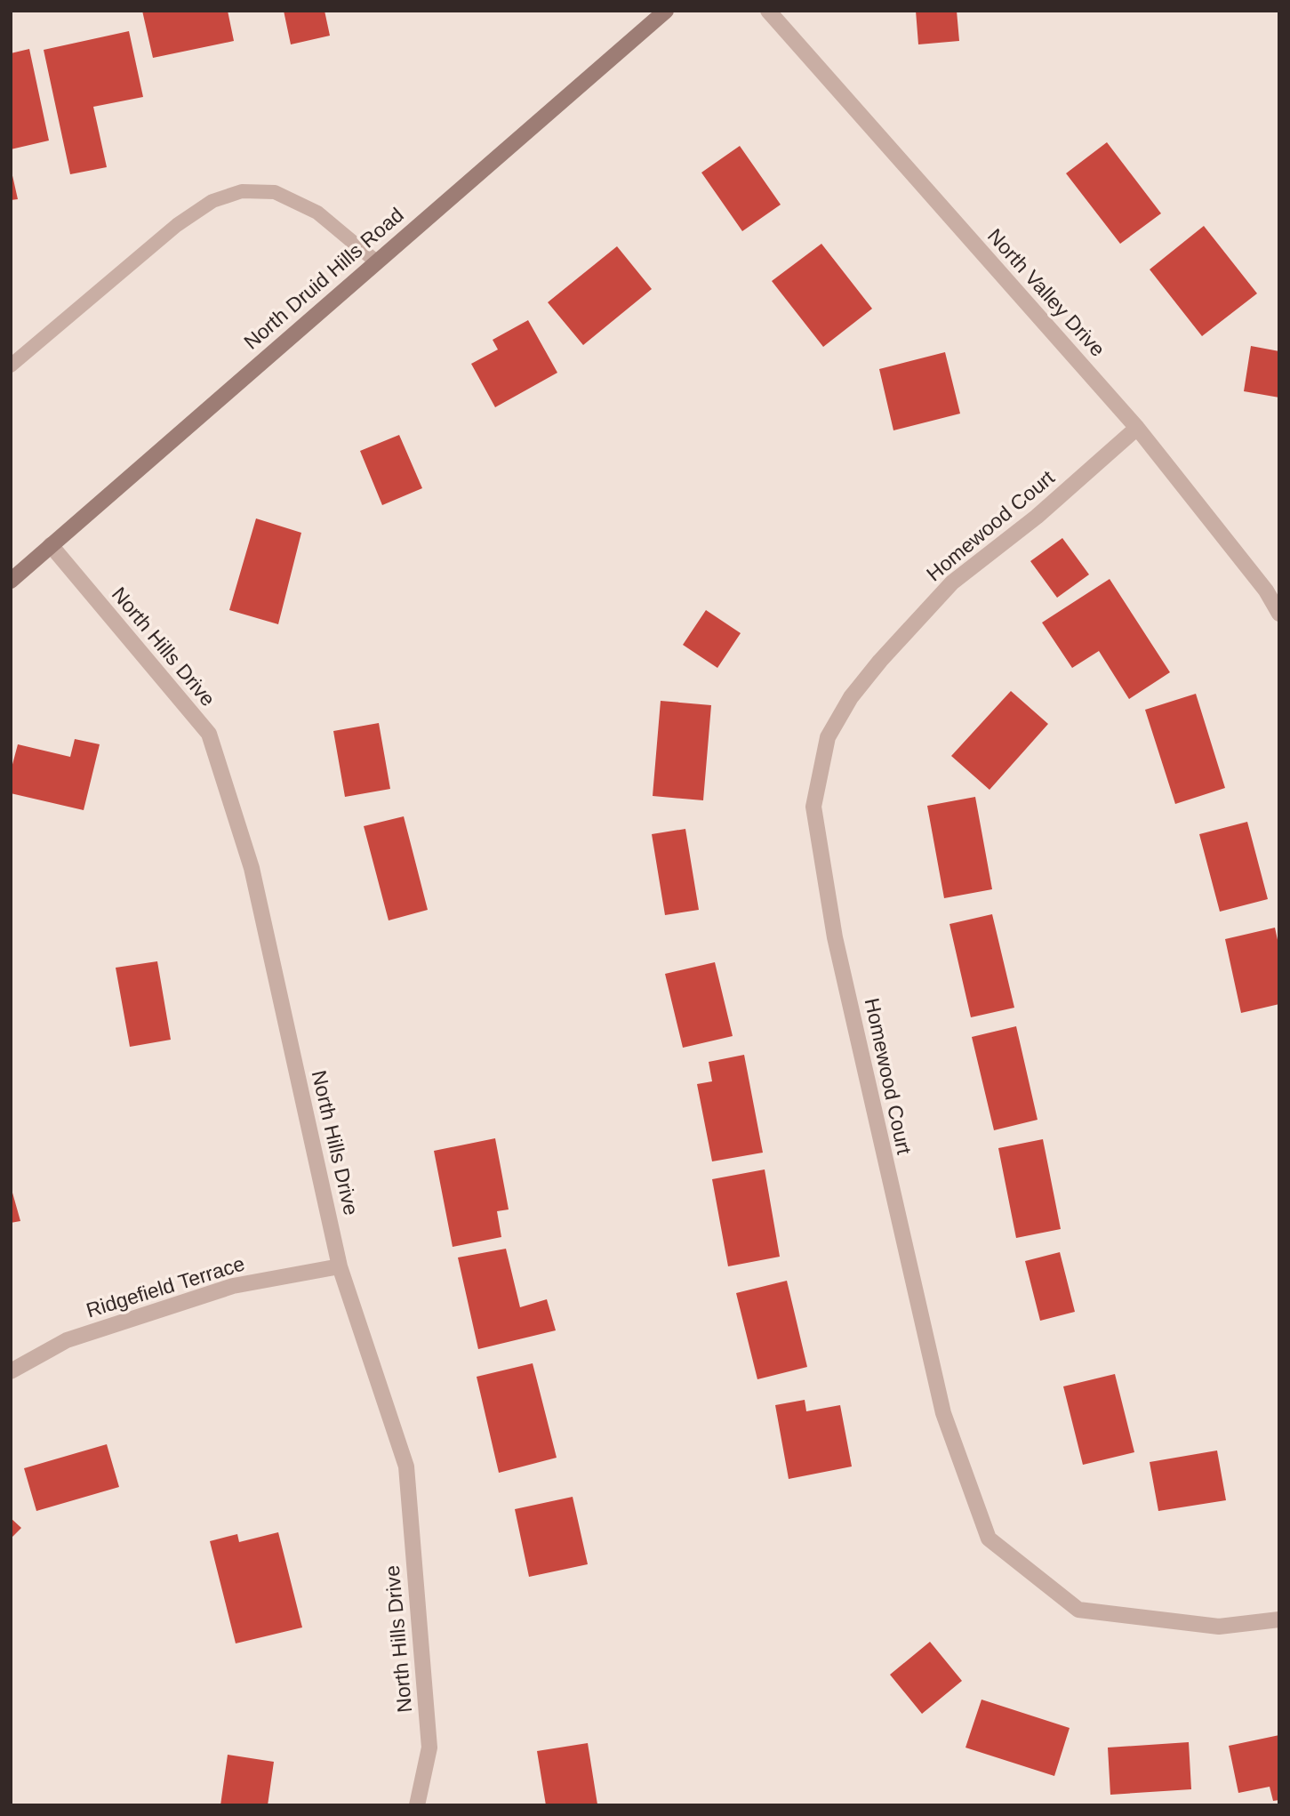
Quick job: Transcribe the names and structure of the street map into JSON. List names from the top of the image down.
{
  "streets": {
    "main road": ["North Druid Hills Road"],
    "street": [
      "North Valley Drive",
      "Homewood Court",
      "North Hills Drive",
      "Ridgefield Terrace"
    ]
  },
  "crossings": [
    ["North Druid Hills Road", "North Hills Drive"],
    ["North Valley Drive", "Homewood Court"],
    ["North Hills Drive", "Ridgefield Terrace"]
  ]
}
